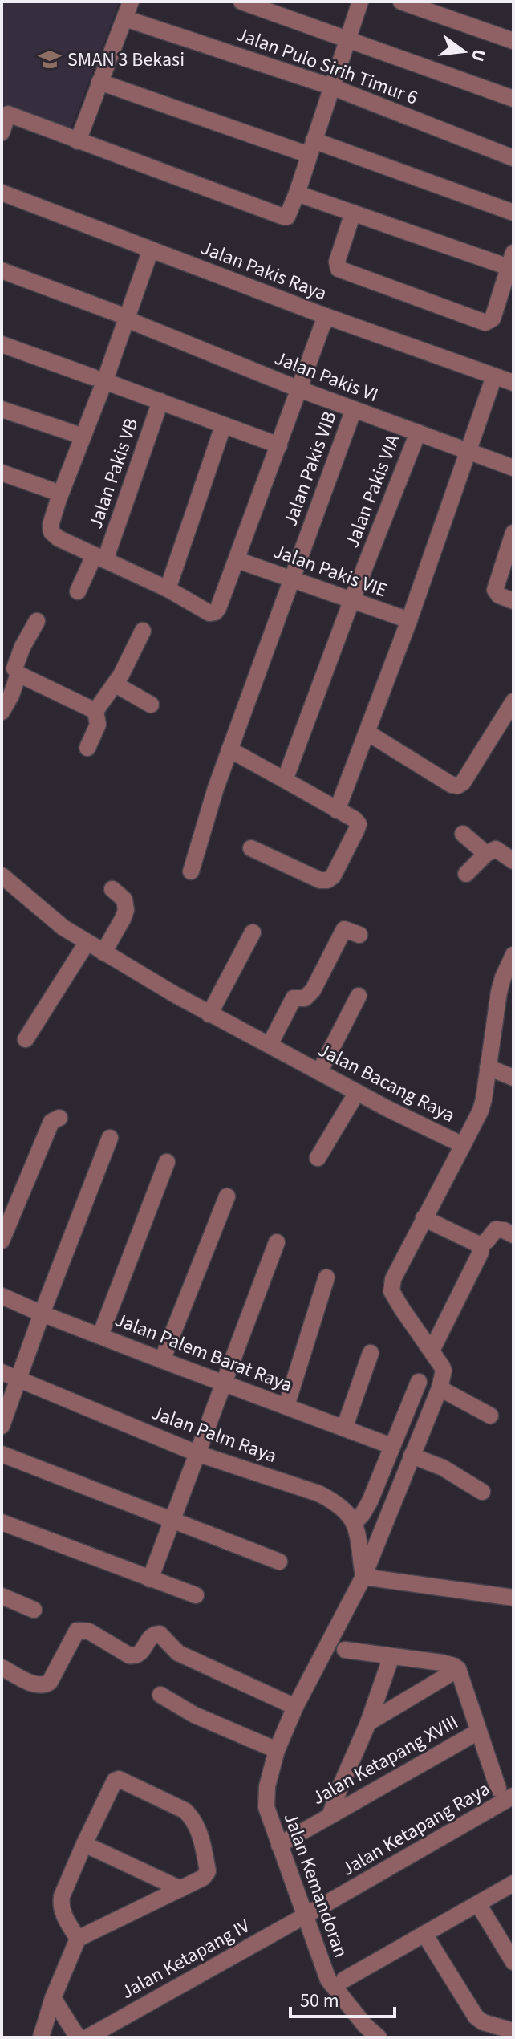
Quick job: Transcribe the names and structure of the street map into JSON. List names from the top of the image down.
{
  "streets": {
    "street": [
      "Jalan Pulo Sirih Timur 6",
      "Jalan Pakis Raya",
      "Jalan Pakis VI",
      "Jalan Pakis VIB",
      "Jalan Pakis VB",
      "Jalan Pakis VIA",
      "Jalan Pakis VIE",
      "Jalan Bacang Raya",
      "Jalan Palem Barat Raya",
      "Jalan Palm Raya",
      "Jalan Ketapang XVIII",
      "Jalan Ketapang Raya",
      "Jalan Kemandoran",
      "Jalan Ketapang IV"
    ]
  },
  "crossings": [
    ["Jalan Pakis VI", "Jalan Pakis VIB"],
    ["Jalan Pakis VI", "Jalan Pakis VIA"],
    ["Jalan Pakis VIB", "Jalan Pakis VIE"],
    ["Jalan Pakis VIA", "Jalan Pakis VIE"],
    ["Jalan Bacang Raya", "Jalan Kemandoran"],
    ["Jalan Ketapang XVIII", "Jalan Kemandoran"],
    ["Jalan Ketapang Raya", "Jalan Kemandoran"],
    ["Jalan Ketapang Raya", "Jalan Ketapang IV"],
    ["Jalan Kemandoran", "Jalan Ketapang IV"]
  ],
  "places": {
    "school or university": ["SMAN 3 Bekasi"]
  },
  "scale_bar": "50 m",
  "north": "right"
}
